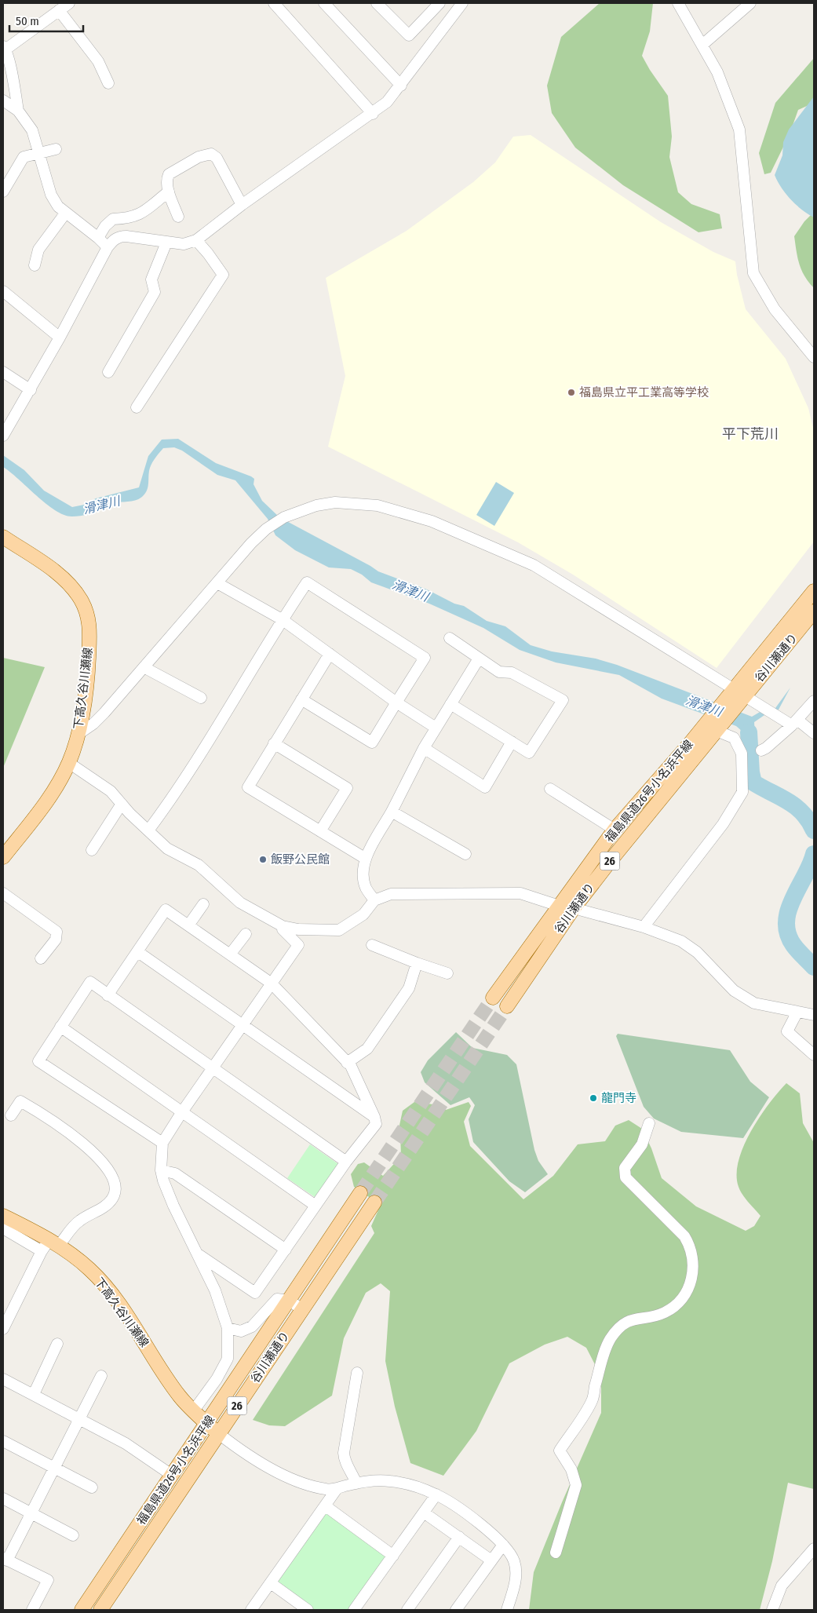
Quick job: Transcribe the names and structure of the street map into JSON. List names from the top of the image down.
{
  "streets": {
    "main road": [
      "谷川瀬通り",
      "下高久谷川瀬線",
      "福島県道26号小名浜平線",
      "26"
    ]
  },
  "crossings": [
    ["谷川瀬通り", "下高久谷川瀬線"],
    ["谷川瀬通り", "福島県道26号小名浜平線"],
    ["下高久谷川瀬線", "福島県道26号小名浜平線"]
  ],
  "districts": ["平下荒川"],
  "water": ["滑津川"],
  "places": ["福島県立平工業高等学校", "飯野公民館", "龍門寺"],
  "scale_bar": "50 m"
}
